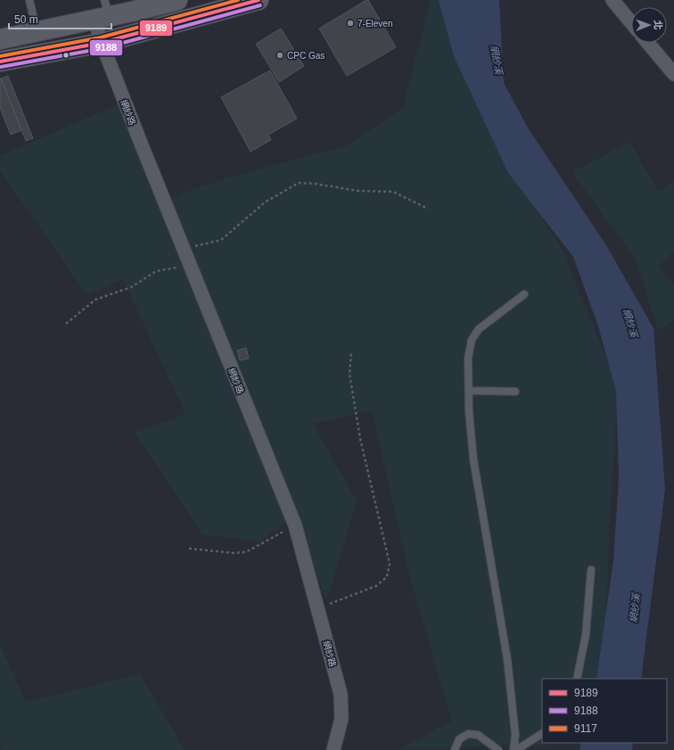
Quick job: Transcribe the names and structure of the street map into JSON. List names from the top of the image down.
{
  "streets": {
    "street": ["網紗路"]
  },
  "water": ["網紗溪"],
  "places": ["7-Eleven", "CPC Gas"],
  "lines": ["transit line 9189", "transit line 9117", "transit line 9188"],
  "legend": ["9189", "9188", "9117"],
  "scale_bar": "50 m",
  "north": "right"
}
